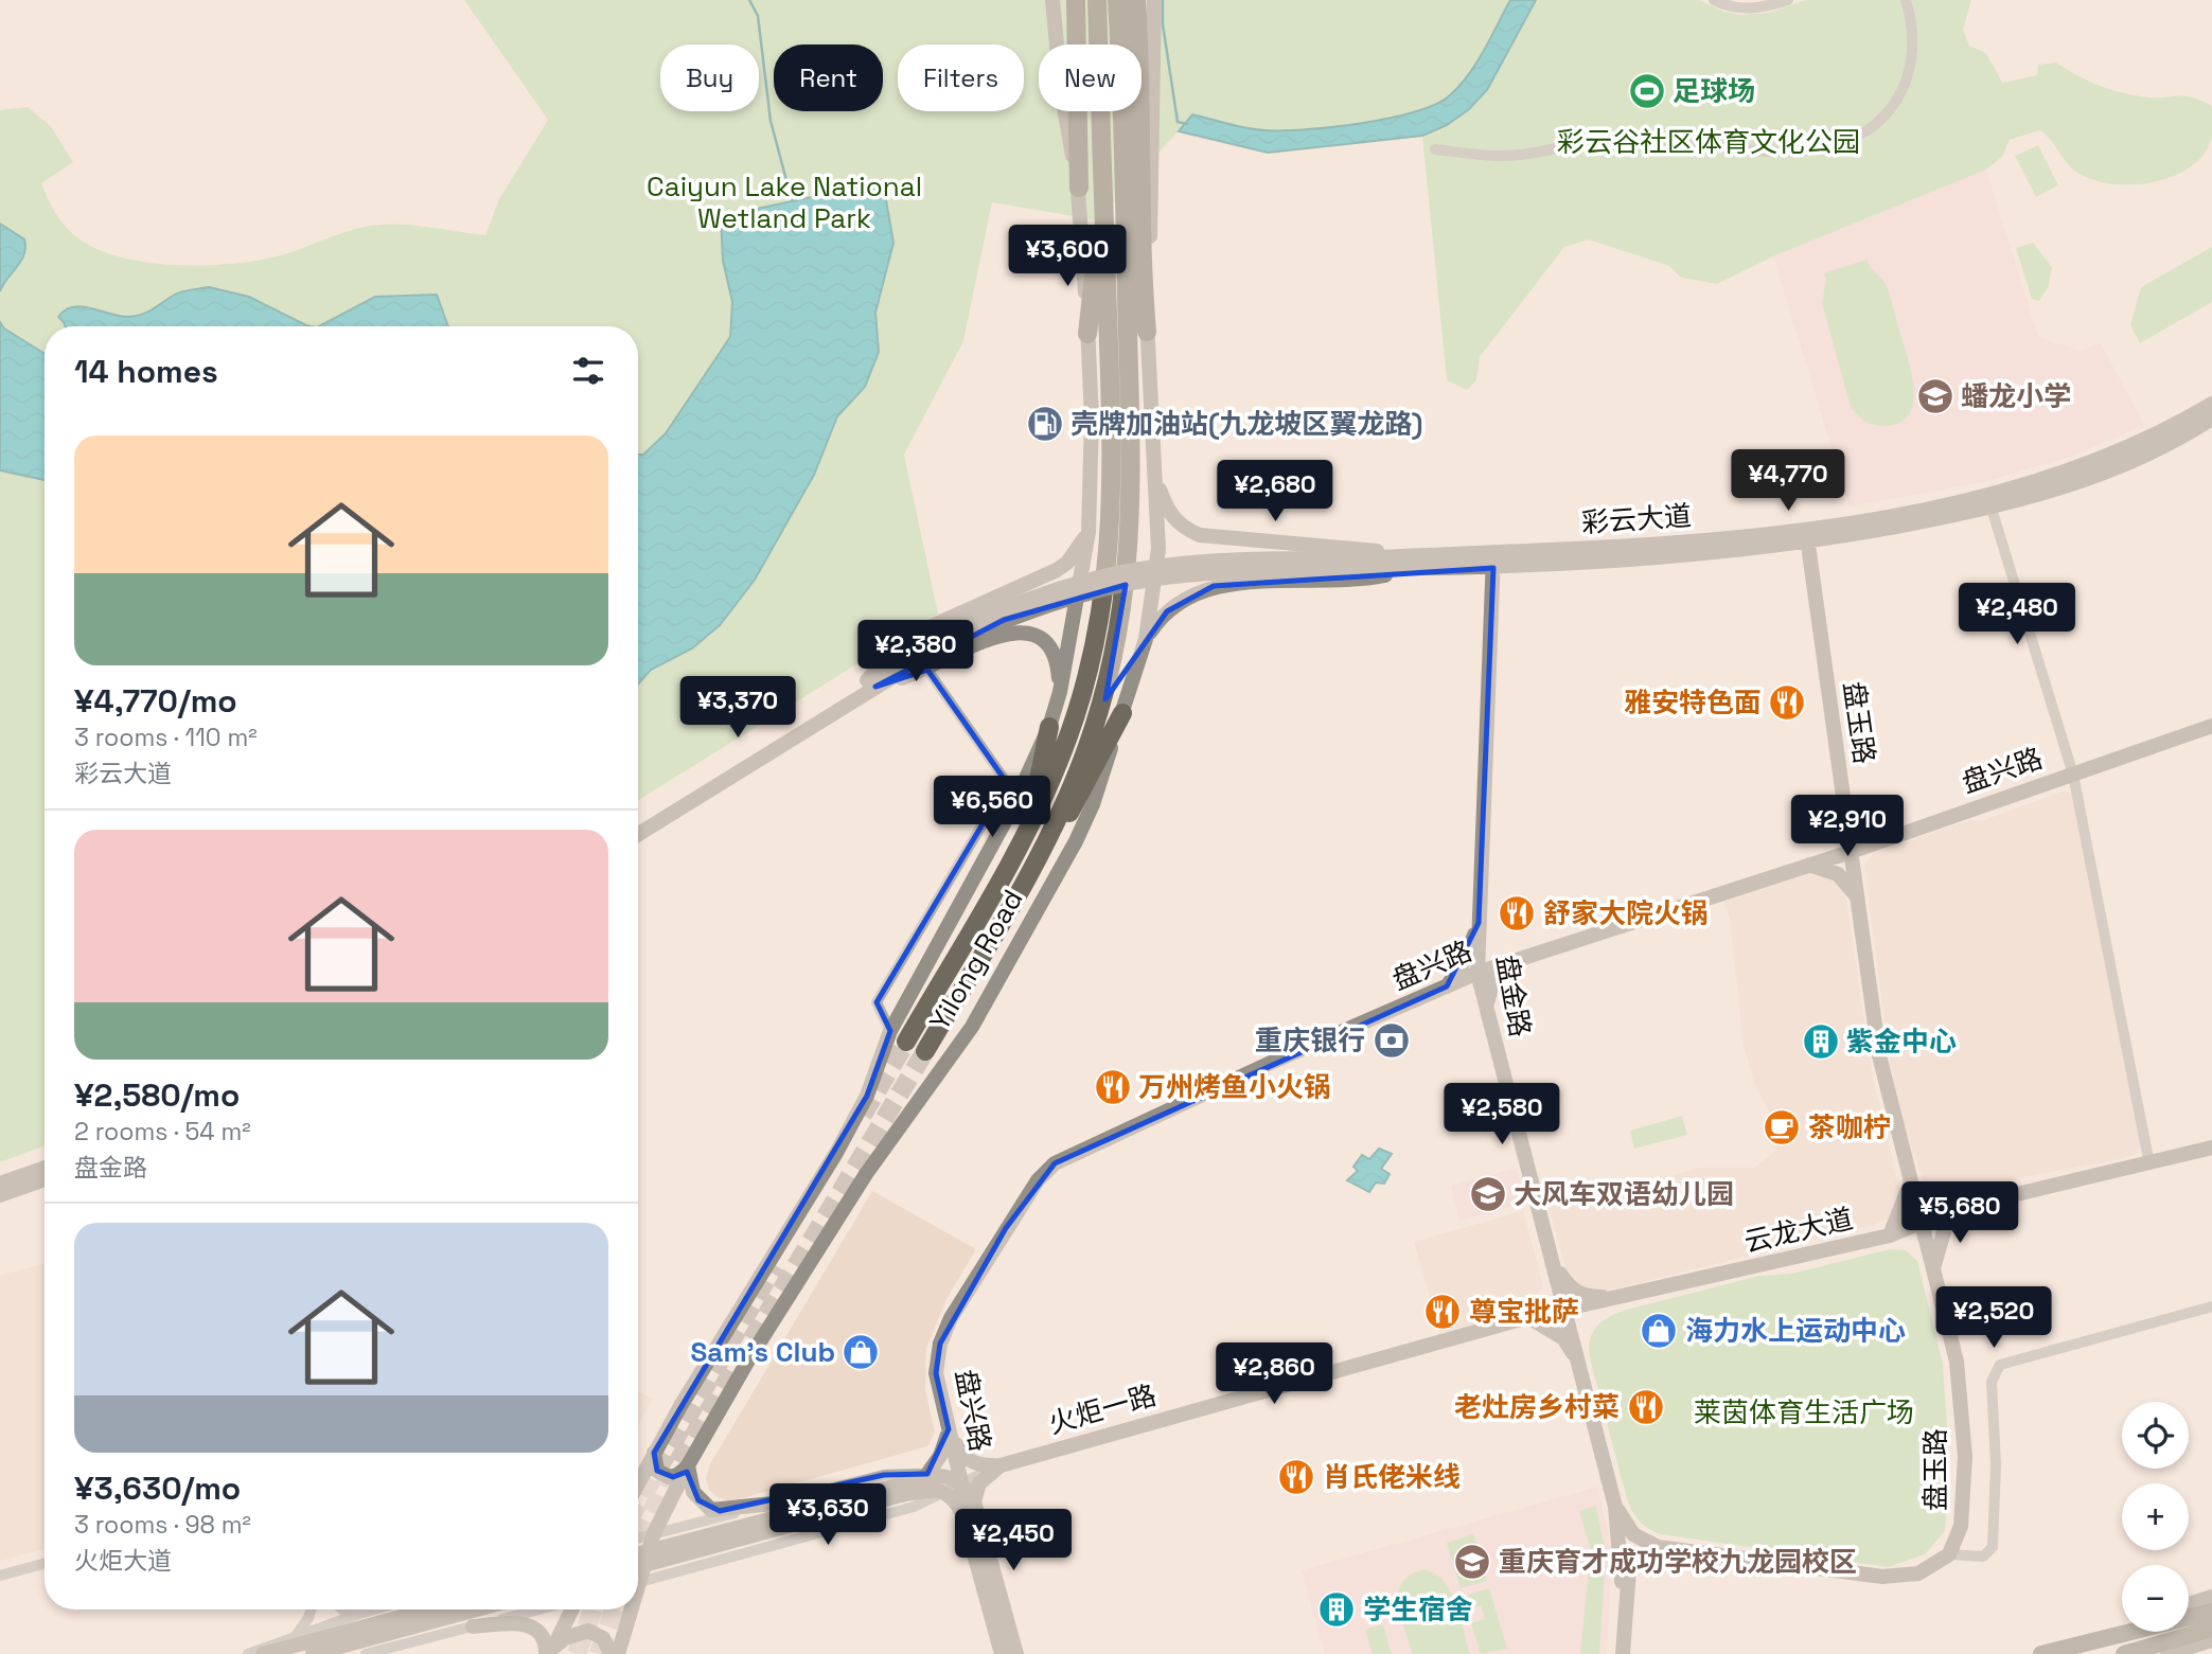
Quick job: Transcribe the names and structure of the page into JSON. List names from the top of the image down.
{
  "streets": {
    "highway": ["Yilong Road"],
    "main road": [
      "彩云大道",
      "盘玉路",
      "盘兴路",
      "盘金路",
      "云龙大道",
      "火炬一路"
    ]
  },
  "crossings": [
    ["彩云大道", "盘玉路"],
    ["彩云大道", "盘金路"],
    ["盘玉路", "盘兴路"],
    ["盘玉路", "云龙大道"],
    ["盘兴路", "盘金路"],
    ["盘金路", "云龙大道"],
    ["盘金路", "火炬一路"],
    ["云龙大道", "火炬一路"]
  ],
  "parks": ["彩云谷社区体育文化公园", "Caiyun Lake National Wetland Park", "莱茵体育生活广场"],
  "places": {
    "sports": ["足球场"],
    "school or university": ["蟠龙小学", "大风车双语幼儿园", "重庆育才成功学校九龙园校区"],
    "fuel station": ["壳牌加油站(九龙坡区翼龙路)"],
    "restaurant": [
      "雅安特色面",
      "舒家大院火锅",
      "万州烤鱼小火锅",
      "尊宝批萨",
      "老灶房乡村菜",
      "肖氏佬米线"
    ],
    "bank": ["重庆银行"],
    "building": ["紫金中心", "学生宿舍"],
    "cafe": ["茶咖柠"],
    "shop": ["海力水上运动中心", "Sam's Club"]
  },
  "page": {
    "chip": [
      "Buy",
      "Rent",
      "Filters",
      "New"
    ],
    "price": [
      "¥3,600",
      "¥4,770",
      "¥2,680",
      "¥2,480",
      "¥2,380",
      "¥3,370",
      "¥6,560",
      "¥2,910",
      "¥2,580",
      "¥5,680",
      "¥2,520",
      "¥2,860",
      "¥3,630",
      "¥2,450"
    ],
    "heading": "14 homes",
    "list": [
      {
        "name": "¥4,770/mo",
        "note": "3 rooms · 110 m² · 彩云大道"
      },
      {
        "name": "¥2,580/mo",
        "note": "2 rooms · 54 m² · 盘金路"
      },
      {
        "name": "¥3,630/mo",
        "note": "3 rooms · 98 m² · 火炬大道"
      }
    ],
    "map_buttons": ["+", "−"]
  }
}
